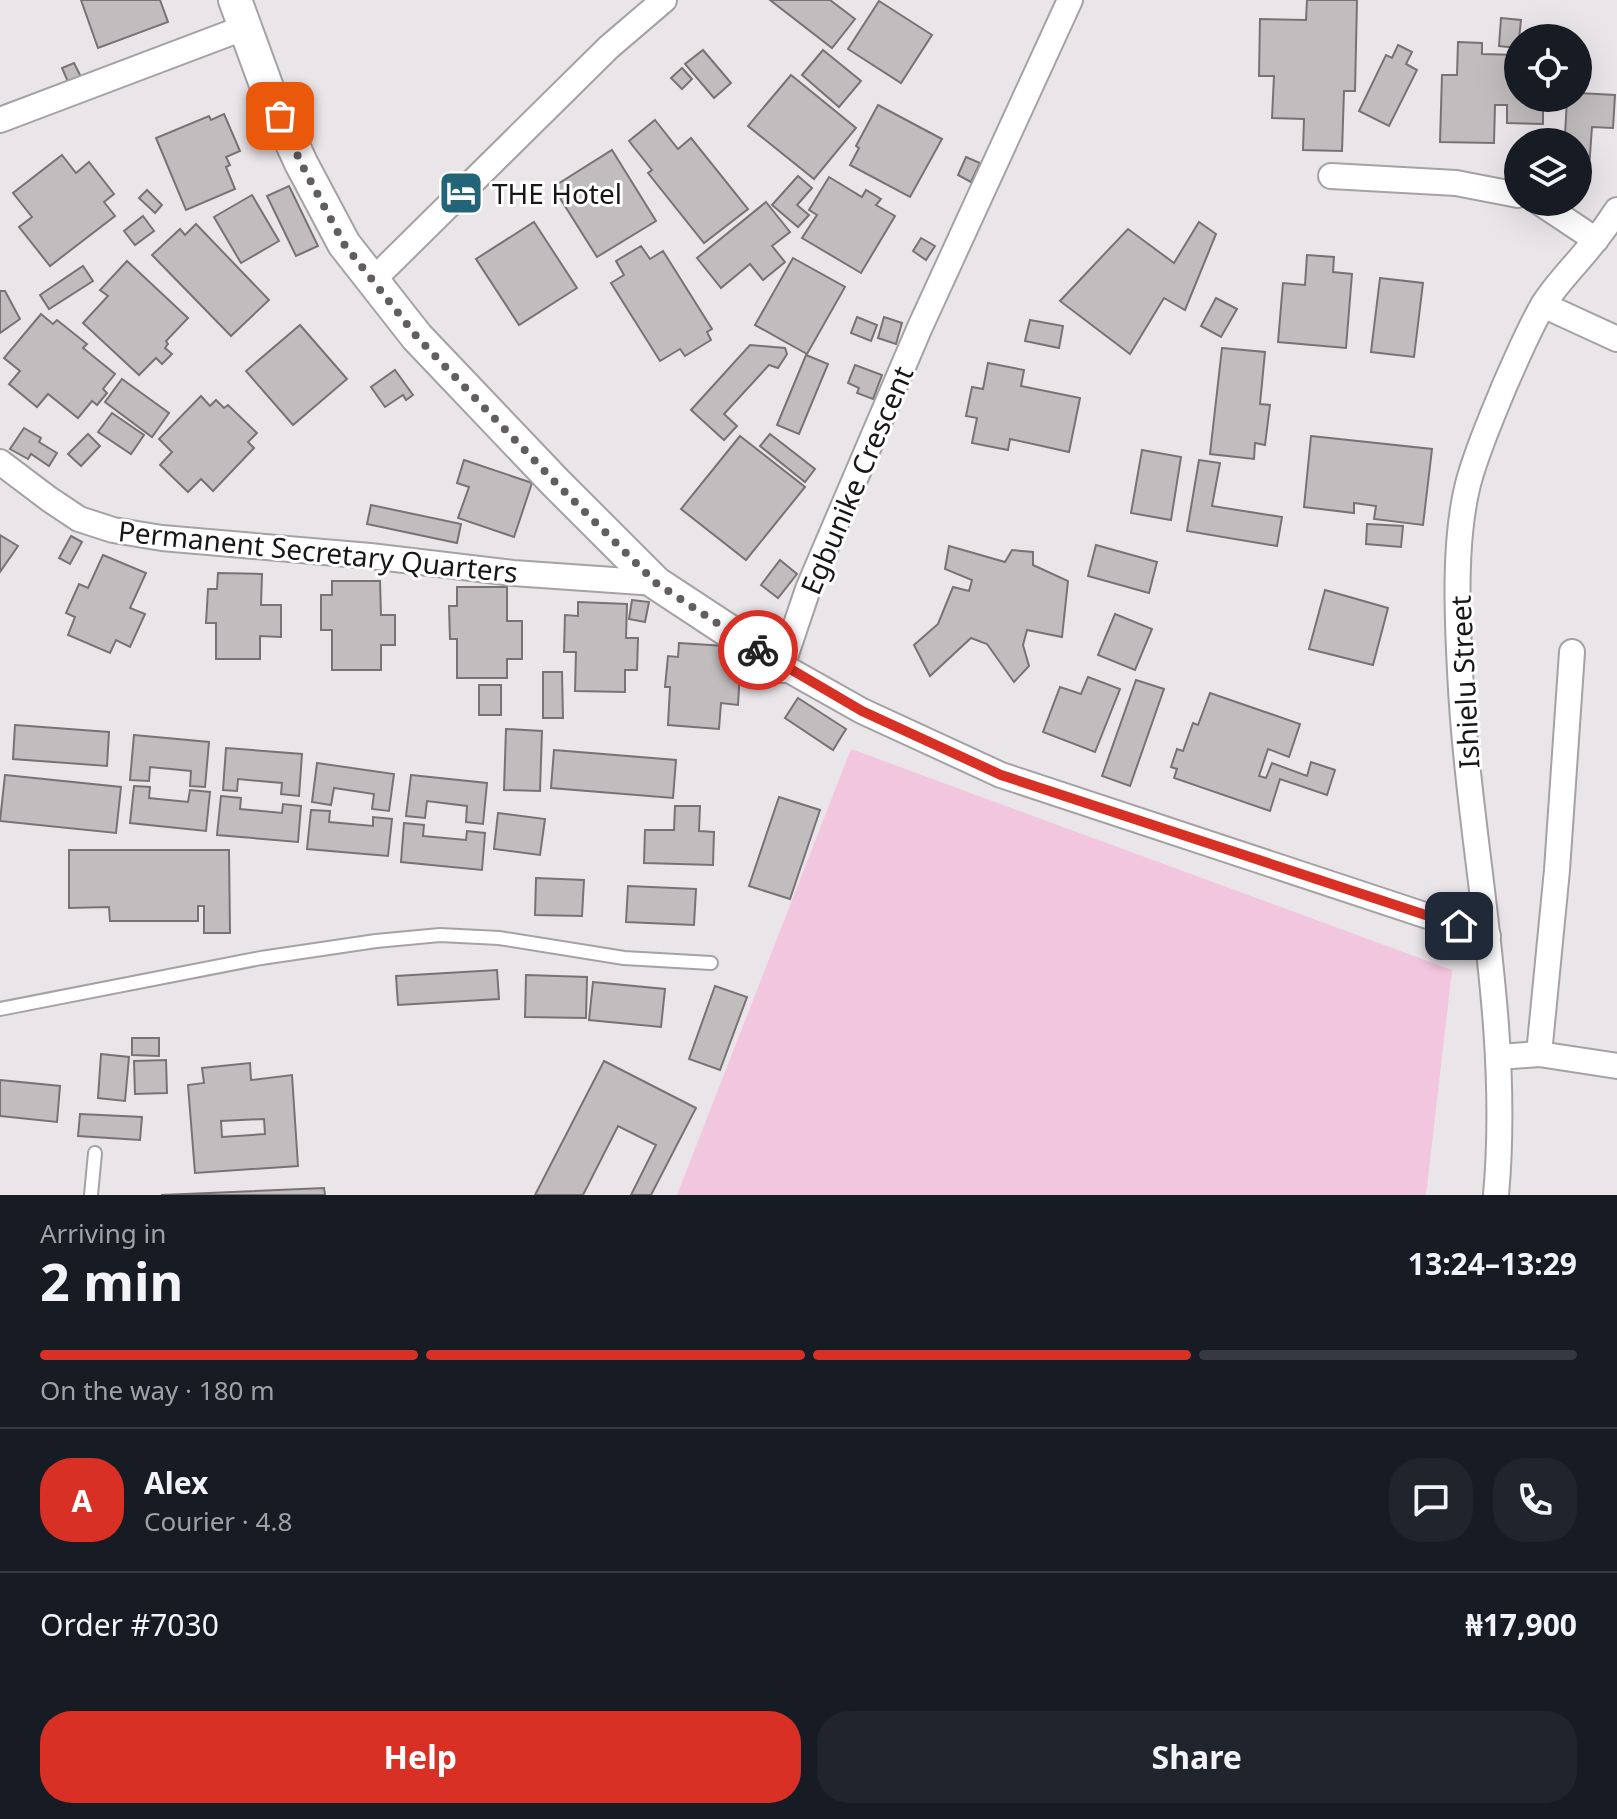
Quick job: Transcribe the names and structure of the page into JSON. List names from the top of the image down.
{
  "streets": {
    "street": ["Egbunike Crescent", "Permanent Secretary Quarters", "Ishielu Street"]
  },
  "places": {
    "hotel": ["THE Hotel"]
  },
  "page": {
    "heading": ["2 min", "Arriving in", "13:24–13:29"],
    "panel": [
      "Alex",
      "Courier · 4.8",
      "Order #7030",
      "₦17,900"
    ],
    "bar": "On the way · 180 m",
    "round": "A",
    "buttons": ["Help", "Share"]
  }
}
